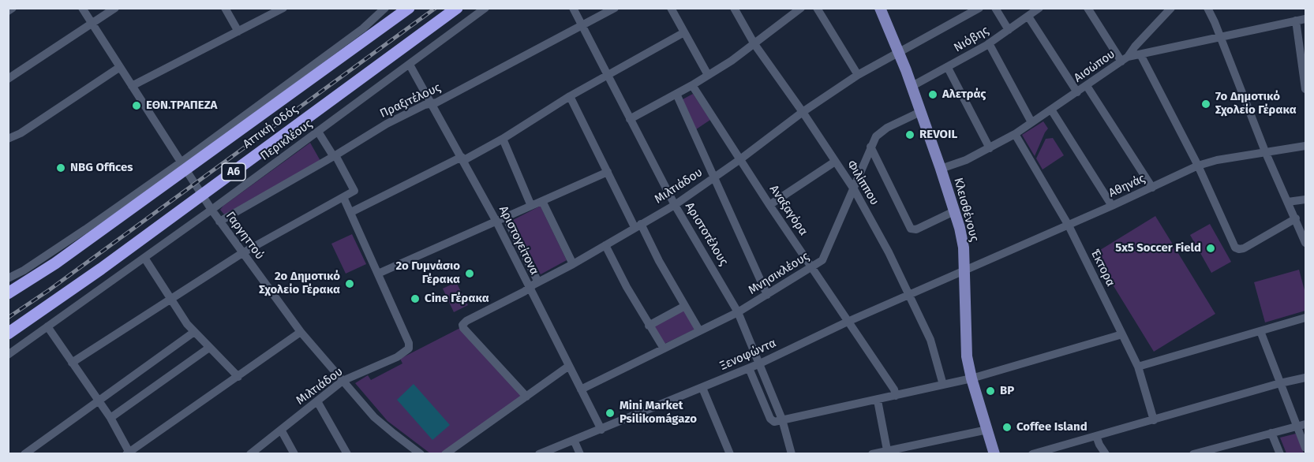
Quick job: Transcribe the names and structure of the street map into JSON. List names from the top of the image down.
{
  "streets": {
    "highway": ["Αττική Οδός", "Α6"],
    "main road": ["Κλεισθένους"],
    "street": [
      "Νιόβης",
      "Αισώπου",
      "Πραξιτέλους",
      "Περικλέους",
      "Φιλίππου",
      "Μιλτιάδου",
      "Αθηνάς",
      "Αναξαγόρα",
      "Αριστοτέλους",
      "Γαργηττού",
      "Αριστογείτονα",
      "Έκτορα",
      "Μνησικλέους",
      "Ξενοφώντα"
    ]
  },
  "crossings": [
    ["Νιόβης", "Κλεισθένους"],
    ["Αισώπου", "Κλεισθένους"],
    ["Αισώπου", "Έκτορα"],
    ["Πραξιτέλους", "Αριστοτέλους"],
    ["Πραξιτέλους", "Γαργηττού"],
    ["Πραξιτέλους", "Αριστογείτονα"],
    ["Περικλέους", "Γαργηττού"],
    ["Περικλέους", "Αριστογείτονα"],
    ["Φιλίππου", "Μιλτιάδου"],
    ["Φιλίππου", "Μνησικλέους"],
    ["Φιλίππου", "Ξενοφώντα"],
    ["Μιλτιάδου", "Κλεισθένους"],
    ["Μιλτιάδου", "Αναξαγόρα"],
    ["Μιλτιάδου", "Αριστοτέλους"],
    ["Μιλτιάδου", "Γαργηττού"],
    ["Μιλτιάδου", "Αριστογείτονα"],
    ["Αθηνάς", "Κλεισθένους"],
    ["Αθηνάς", "Έκτορα"],
    ["Αθηνάς", "Ξενοφώντα"],
    ["Κλεισθένους", "Μνησικλέους"],
    ["Κλεισθένους", "Ξενοφώντα"],
    ["Αναξαγόρα", "Μνησικλέους"],
    ["Αναξαγόρα", "Ξενοφώντα"],
    ["Αριστοτέλους", "Μνησικλέους"],
    ["Αριστοτέλους", "Ξενοφώντα"],
    ["Αριστογείτονα", "Μνησικλέους"],
    ["Αριστογείτονα", "Ξενοφώντα"]
  ],
  "places": [
    "Αλετράς",
    "7o Δημοτικό Σχολείο Γέρακα",
    "ΕΘΝ.ΤΡΑΠΕΖΑ",
    "REVOIL",
    "NBG Offices",
    "5x5 Soccer Field",
    "2ο Γυμνάσιο Γέρακα",
    "2ο Δημοτικό Σχολείο Γέρακα",
    "Cine Γέρακα",
    "BP",
    "Mini Market Psilikomágazo",
    "Coffee Island"
  ]
}
